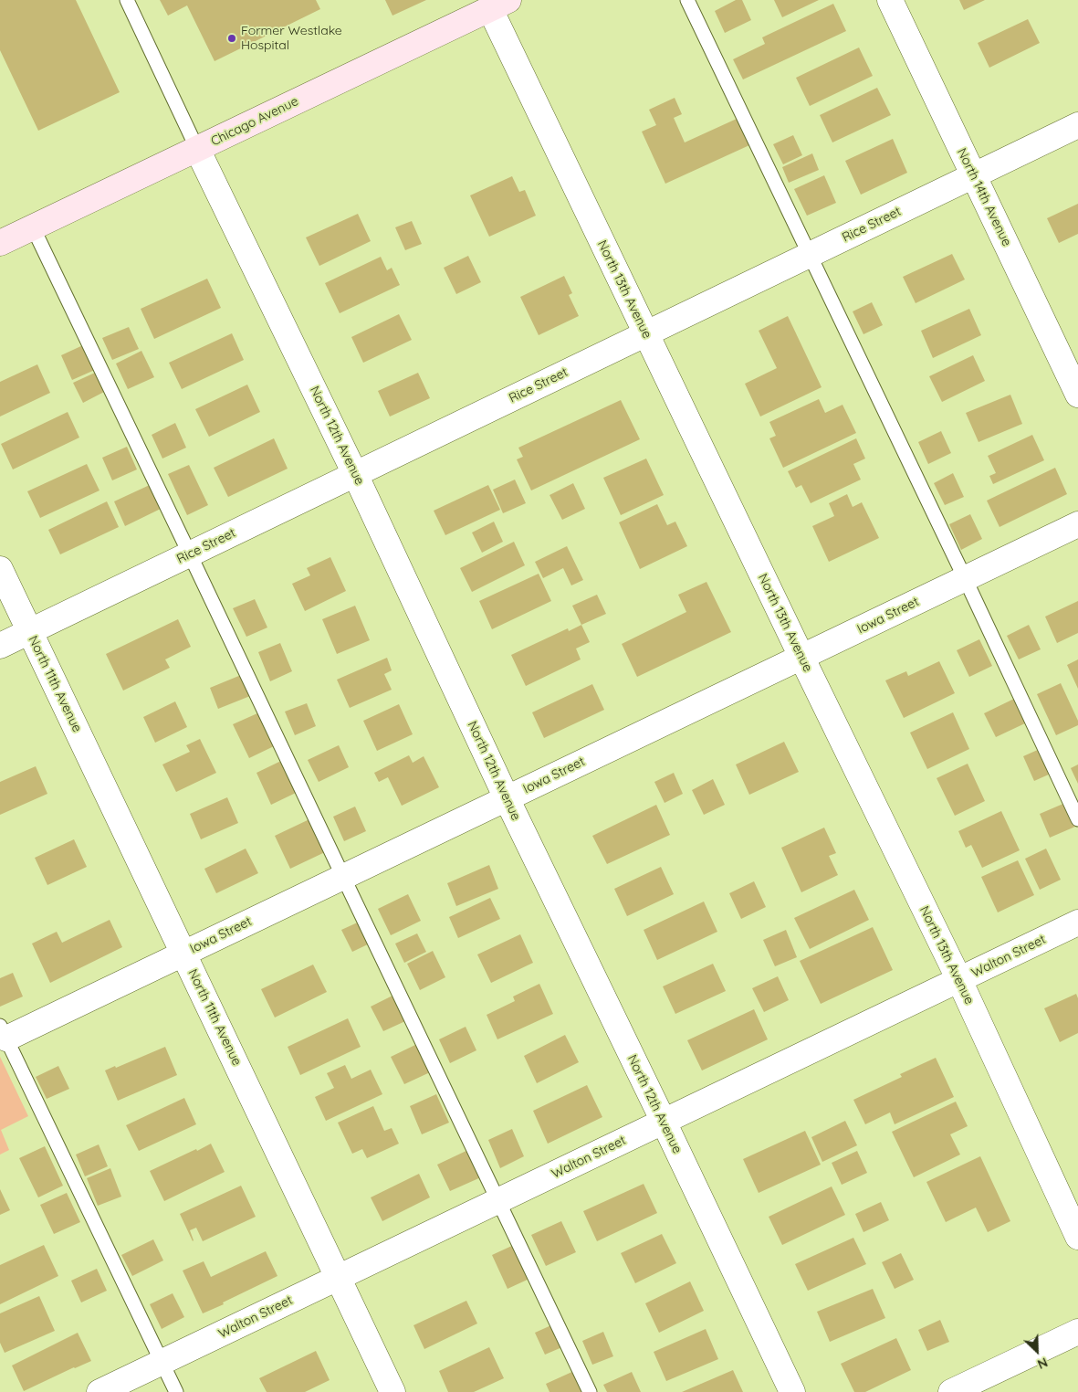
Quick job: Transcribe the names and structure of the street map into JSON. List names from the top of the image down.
{
  "streets": {
    "main road": ["Chicago Avenue"],
    "street": [
      "North 14th Avenue",
      "Rice Street",
      "North 13th Avenue",
      "North 12th Avenue",
      "Iowa Street",
      "North 11th Avenue",
      "Walton Street"
    ]
  },
  "crossings": [
    ["Chicago Avenue", "North 13th Avenue"],
    ["Chicago Avenue", "North 12th Avenue"],
    ["North 14th Avenue", "Rice Street"],
    ["Rice Street", "North 13th Avenue"],
    ["Rice Street", "North 12th Avenue"],
    ["Rice Street", "North 11th Avenue"],
    ["North 13th Avenue", "Iowa Street"],
    ["North 13th Avenue", "Walton Street"],
    ["North 12th Avenue", "Iowa Street"],
    ["North 12th Avenue", "Walton Street"],
    ["Iowa Street", "North 11th Avenue"],
    ["North 11th Avenue", "Walton Street"]
  ],
  "places": ["Former Westlake Hospital"],
  "north": "bottom right"
}
